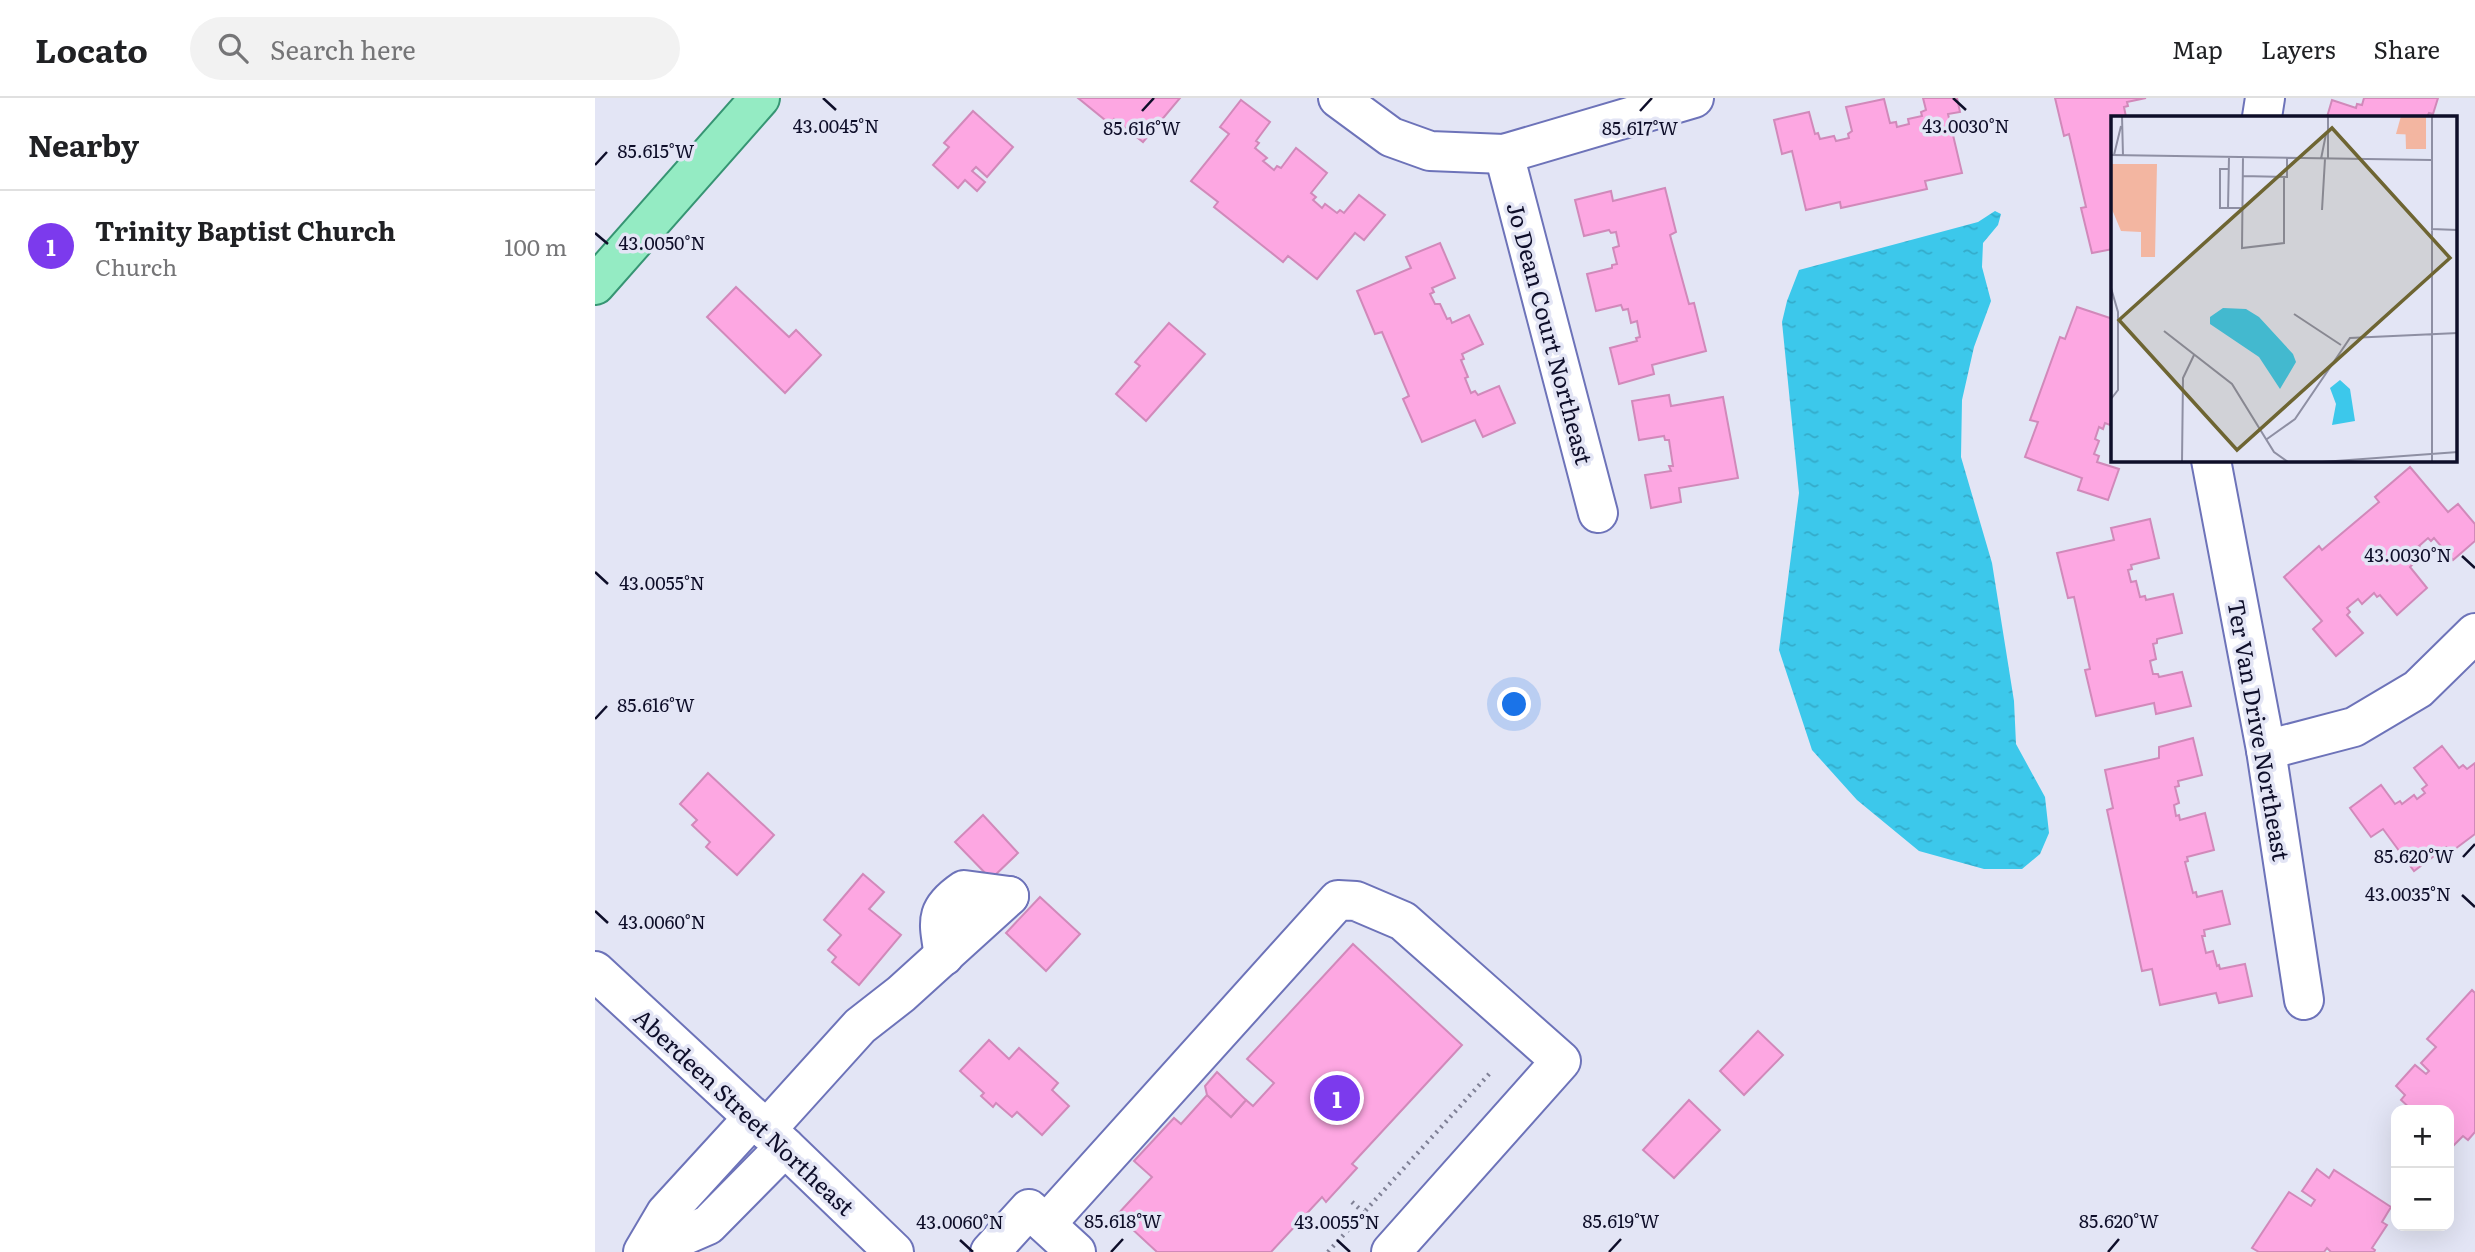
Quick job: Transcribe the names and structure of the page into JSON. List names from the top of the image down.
{
  "streets": {
    "street": ["Jo Dean Court Northeast", "Ter Van Drive Northeast", "Aberdeen Street Northeast"]
  },
  "page": {
    "header": "Locato",
    "search": "Search here",
    "nav": ["Map", "Layers", "Share"],
    "heading": "Nearby",
    "list": [
      {
        "mark": "1",
        "name": "Trinity Baptist Church",
        "note": "Church",
        "value": "100 m"
      }
    ],
    "pins": "1",
    "map_buttons": ["+", "−"]
  },
  "coordinates": [
    "43.0045°N",
    "43.0030°N",
    "85.616°W",
    "85.617°W",
    "85.615°W",
    "43.0050°N",
    "43.0055°N",
    "85.620°W",
    "43.0035°N",
    "43.0060°N",
    "85.618°W",
    "85.619°W"
  ]
}
